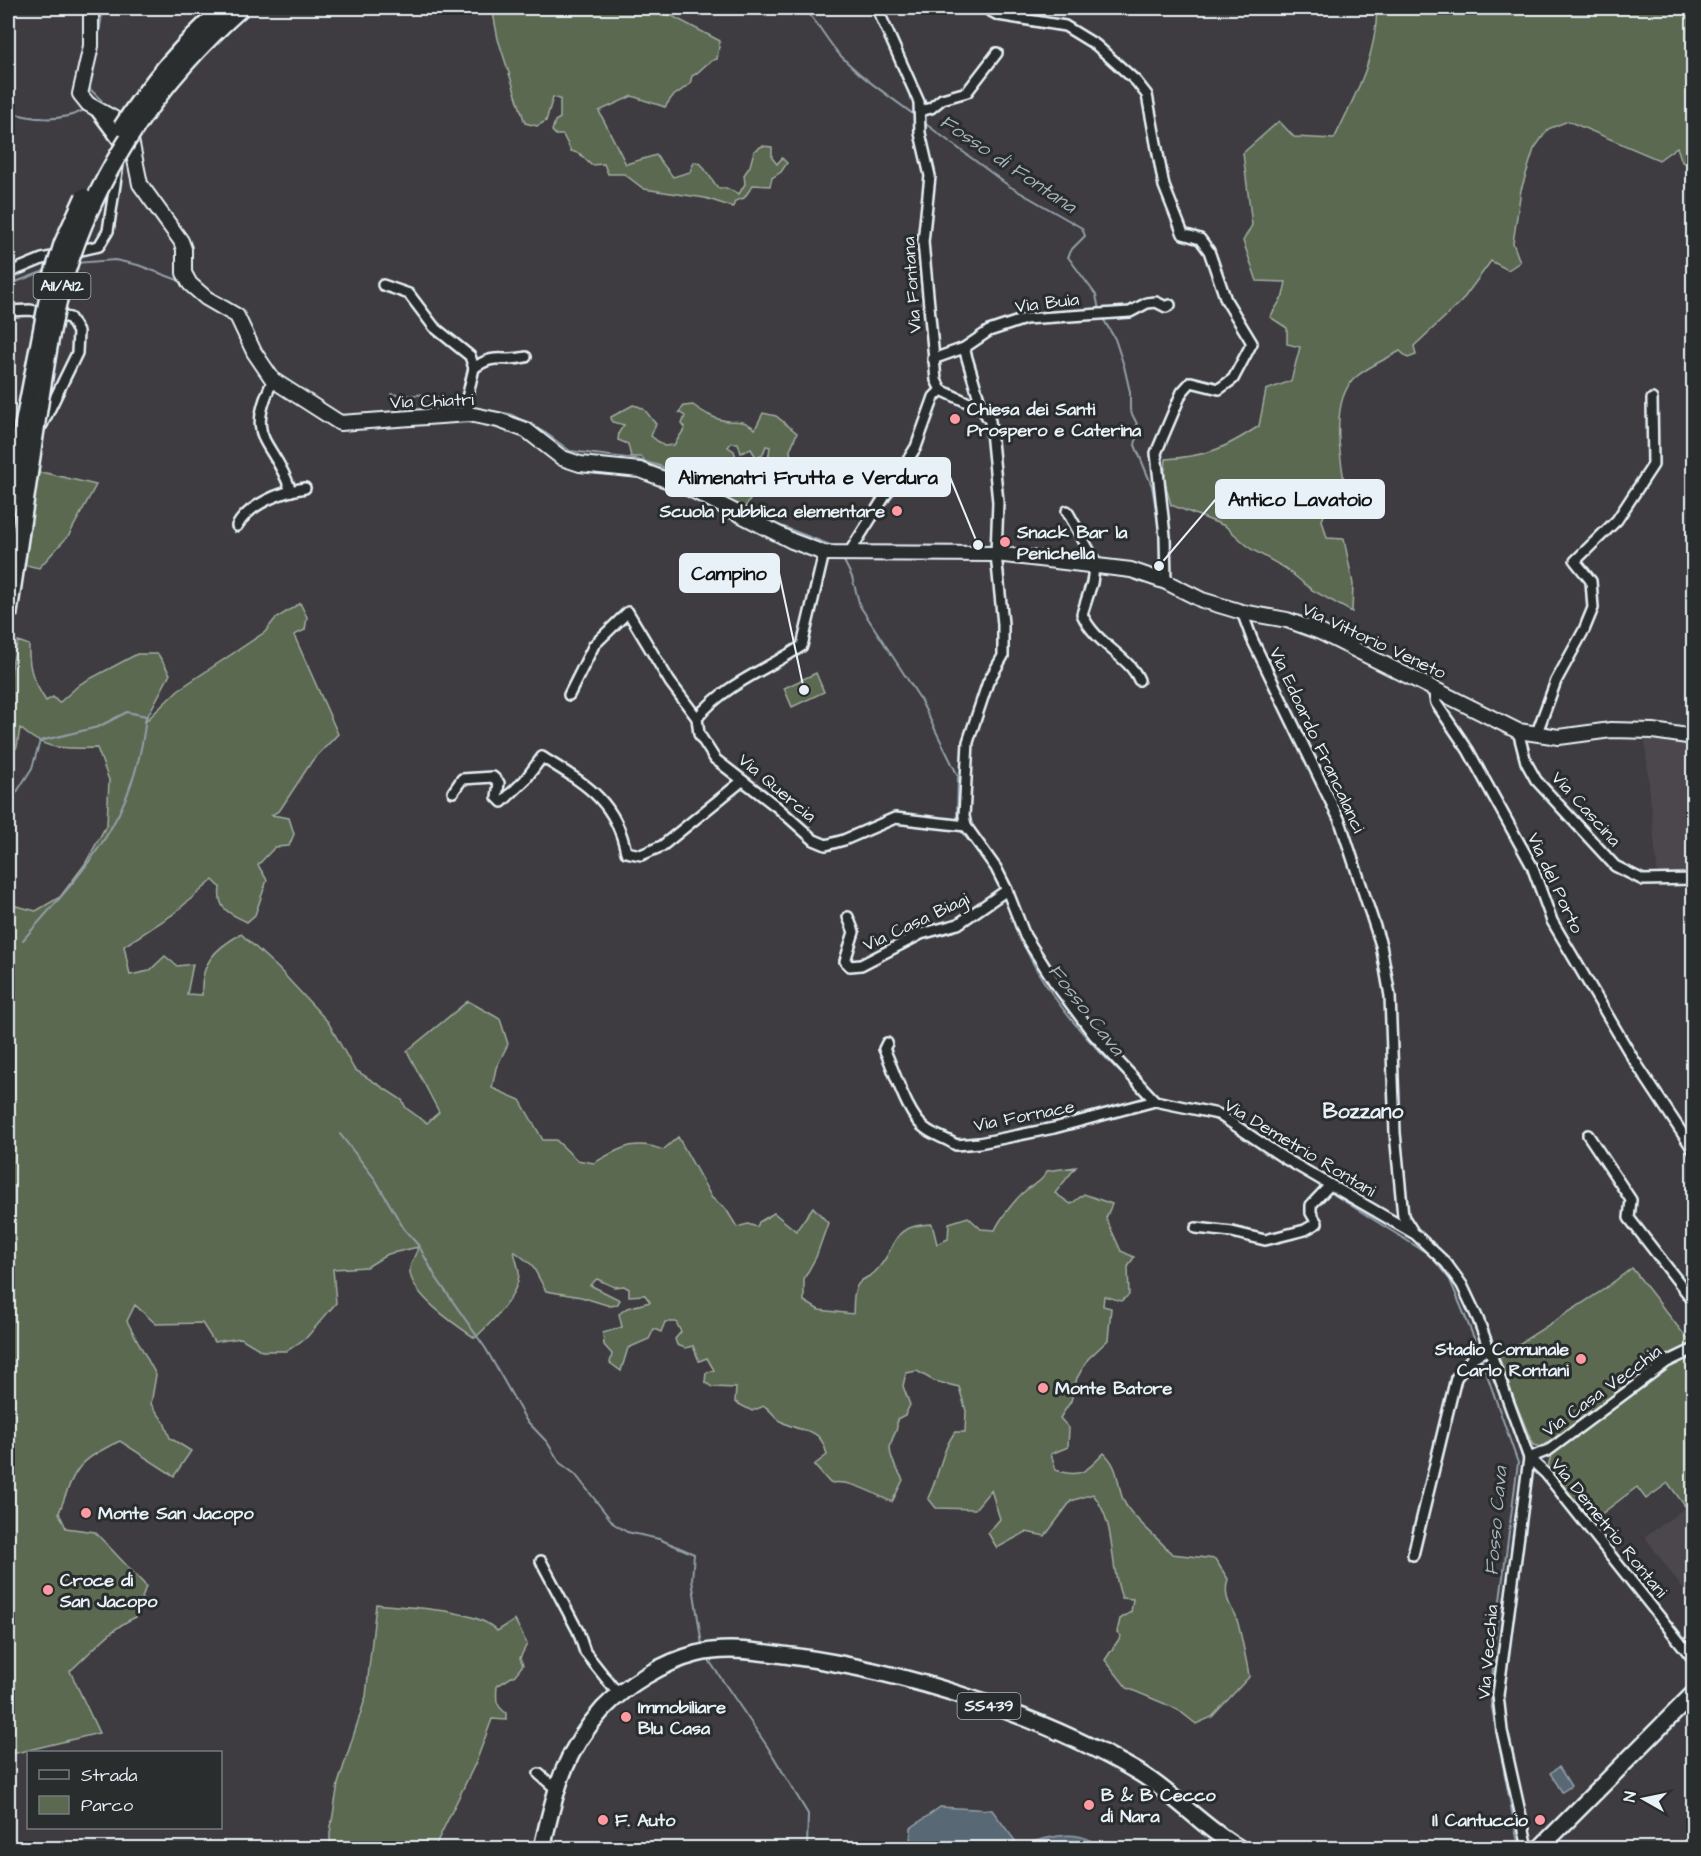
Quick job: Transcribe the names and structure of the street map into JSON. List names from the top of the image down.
{
  "streets": {
    "highway": ["A11/A12"],
    "main road": ["SS439"],
    "street": [
      "Via Fontana",
      "Via Buia",
      "Via Chiatri",
      "Via Vittorio Veneto",
      "Via Edoardo Francalanci",
      "Via Quercia",
      "Via Cascina",
      "Via del Porto",
      "Via Casa Biagi",
      "Via Fornace",
      "Via Demetrio Rontani",
      "Via Casa Vecchia",
      "Via Vecchia"
    ]
  },
  "crossings": [
    ["Via Fontana", "Via Buia"],
    ["Via Chiatri", "Via Vittorio Veneto"],
    ["Via Vittorio Veneto", "Via Edoardo Francalanci"],
    ["Via Vittorio Veneto", "Via Cascina"],
    ["Via Vittorio Veneto", "Via del Porto"],
    ["Via Edoardo Francalanci", "Via Demetrio Rontani"],
    ["Via Fornace", "Via Demetrio Rontani"],
    ["Via Demetrio Rontani", "Via Casa Vecchia"],
    ["Via Demetrio Rontani", "Via Vecchia"],
    ["Via Casa Vecchia", "Via Vecchia"]
  ],
  "districts": ["Bozzano"],
  "water": ["Fosso di Fontana", "Fosso Cava"],
  "places": [
    "Chiesa dei Santi Prospero e Caterina",
    "Scuola pubblica elementare",
    "Snack Bar la Penichella",
    "Alimenatri Frutta e Verdura",
    "Antico Lavatoio",
    "Campino",
    "Stadio Comunale Carlo Rontani",
    "Monte Batore",
    "Monte San Jacopo",
    "Croce di San Jacopo",
    "Immobiliare Blu Casa",
    "B & B Cecco di Nara",
    "F. Auto",
    "Il Cantuccio"
  ],
  "legend": ["Strada", "Parco"],
  "north": "left"
}
